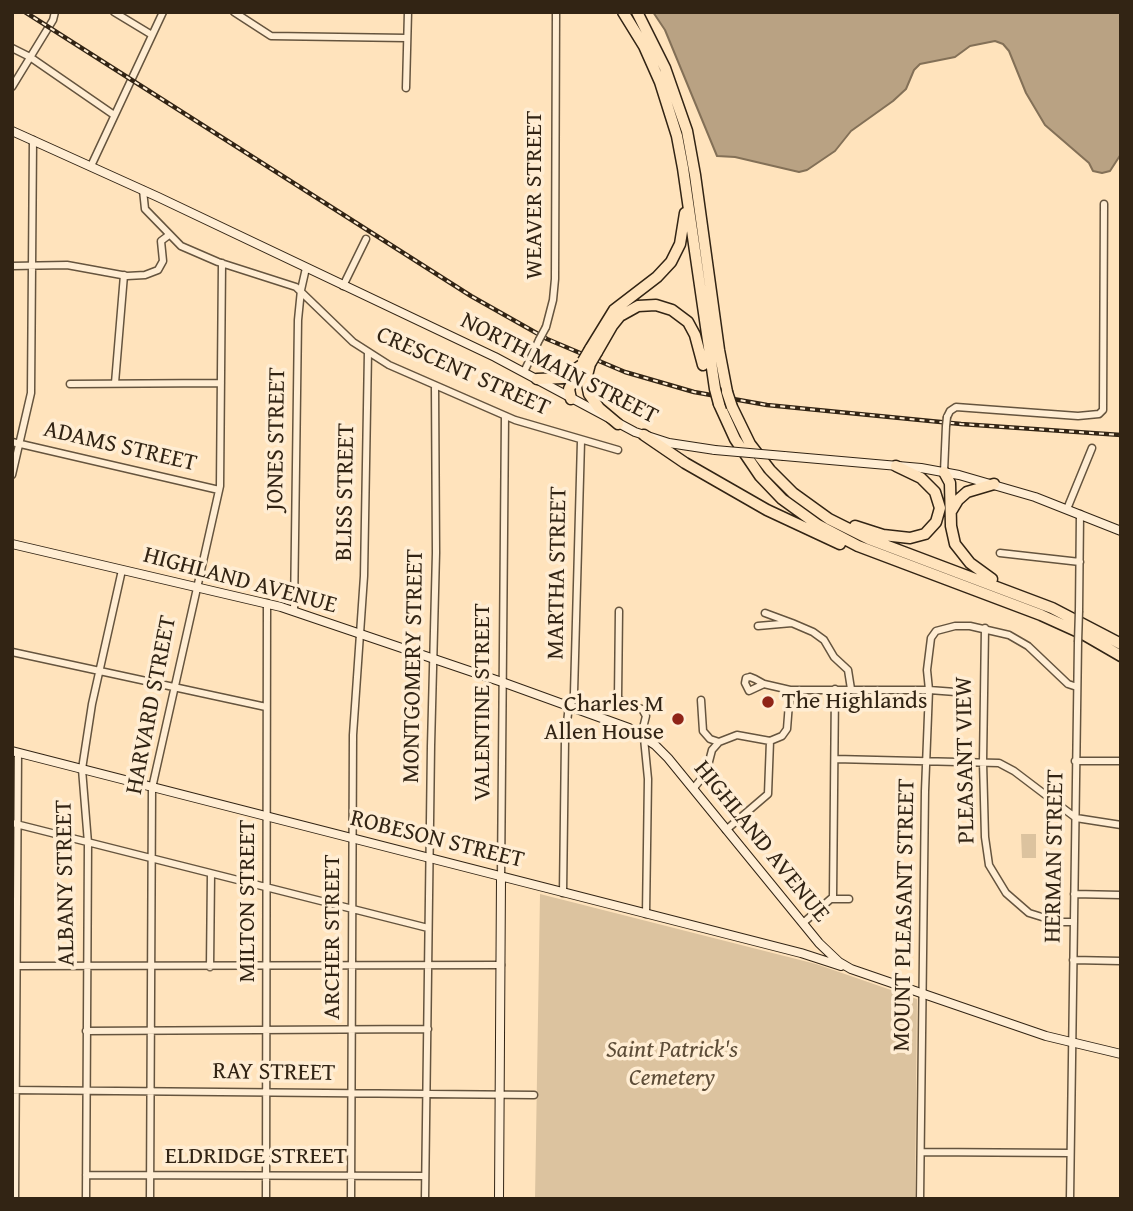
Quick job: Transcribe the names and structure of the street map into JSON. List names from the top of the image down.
{
  "streets": {
    "main road": [
      "NORTH MAIN STREET",
      "HIGHLAND AVENUE",
      "VALENTINE STREET",
      "ROBESON STREET"
    ],
    "street": [
      "WEAVER STREET",
      "CRESCENT STREET",
      "JONES STREET",
      "ADAMS STREET",
      "BLISS STREET",
      "MARTHA STREET",
      "MONTGOMERY STREET",
      "HARVARD STREET",
      "PLEASANT VIEW",
      "HERMAN STREET",
      "ALBANY STREET",
      "MILTON STREET",
      "MOUNT PLEASANT STREET",
      "ARCHER STREET",
      "RAY STREET",
      "ELDRIDGE STREET"
    ]
  },
  "crossings": [
    ["WEAVER STREET", "NORTH MAIN STREET"],
    ["NORTH MAIN STREET", "CRESCENT STREET"],
    ["NORTH MAIN STREET", "JONES STREET"],
    ["NORTH MAIN STREET", "HERMAN STREET"],
    ["CRESCENT STREET", "JONES STREET"],
    ["CRESCENT STREET", "BLISS STREET"],
    ["CRESCENT STREET", "MARTHA STREET"],
    ["CRESCENT STREET", "MONTGOMERY STREET"],
    ["CRESCENT STREET", "VALENTINE STREET"],
    ["CRESCENT STREET", "HARVARD STREET"],
    ["JONES STREET", "HIGHLAND AVENUE"],
    ["ADAMS STREET", "HARVARD STREET"],
    ["BLISS STREET", "HIGHLAND AVENUE"],
    ["BLISS STREET", "ARCHER STREET"],
    ["MARTHA STREET", "HIGHLAND AVENUE"],
    ["MARTHA STREET", "ROBESON STREET"],
    ["HIGHLAND AVENUE", "MONTGOMERY STREET"],
    ["HIGHLAND AVENUE", "VALENTINE STREET"],
    ["HIGHLAND AVENUE", "HARVARD STREET"],
    ["HIGHLAND AVENUE", "ROBESON STREET"],
    ["HIGHLAND AVENUE", "HERMAN STREET"],
    ["HIGHLAND AVENUE", "ALBANY STREET"],
    ["HIGHLAND AVENUE", "MILTON STREET"],
    ["HIGHLAND AVENUE", "MOUNT PLEASANT STREET"],
    ["HIGHLAND AVENUE", "ARCHER STREET"],
    ["MONTGOMERY STREET", "ROBESON STREET"],
    ["MONTGOMERY STREET", "RAY STREET"],
    ["MONTGOMERY STREET", "ELDRIDGE STREET"],
    ["VALENTINE STREET", "ROBESON STREET"],
    ["VALENTINE STREET", "RAY STREET"],
    ["HARVARD STREET", "ROBESON STREET"],
    ["HARVARD STREET", "RAY STREET"],
    ["HARVARD STREET", "ELDRIDGE STREET"],
    ["PLEASANT VIEW", "HERMAN STREET"],
    ["PLEASANT VIEW", "MOUNT PLEASANT STREET"],
    ["ROBESON STREET", "ALBANY STREET"],
    ["ROBESON STREET", "MILTON STREET"],
    ["ROBESON STREET", "ARCHER STREET"],
    ["ALBANY STREET", "RAY STREET"],
    ["ALBANY STREET", "ELDRIDGE STREET"],
    ["MILTON STREET", "RAY STREET"],
    ["MILTON STREET", "ELDRIDGE STREET"],
    ["ARCHER STREET", "RAY STREET"],
    ["ARCHER STREET", "ELDRIDGE STREET"]
  ],
  "parks": ["Saint Patrick's Cemetery"],
  "places": ["The Highlands", "Charles M Allen House"]
}
